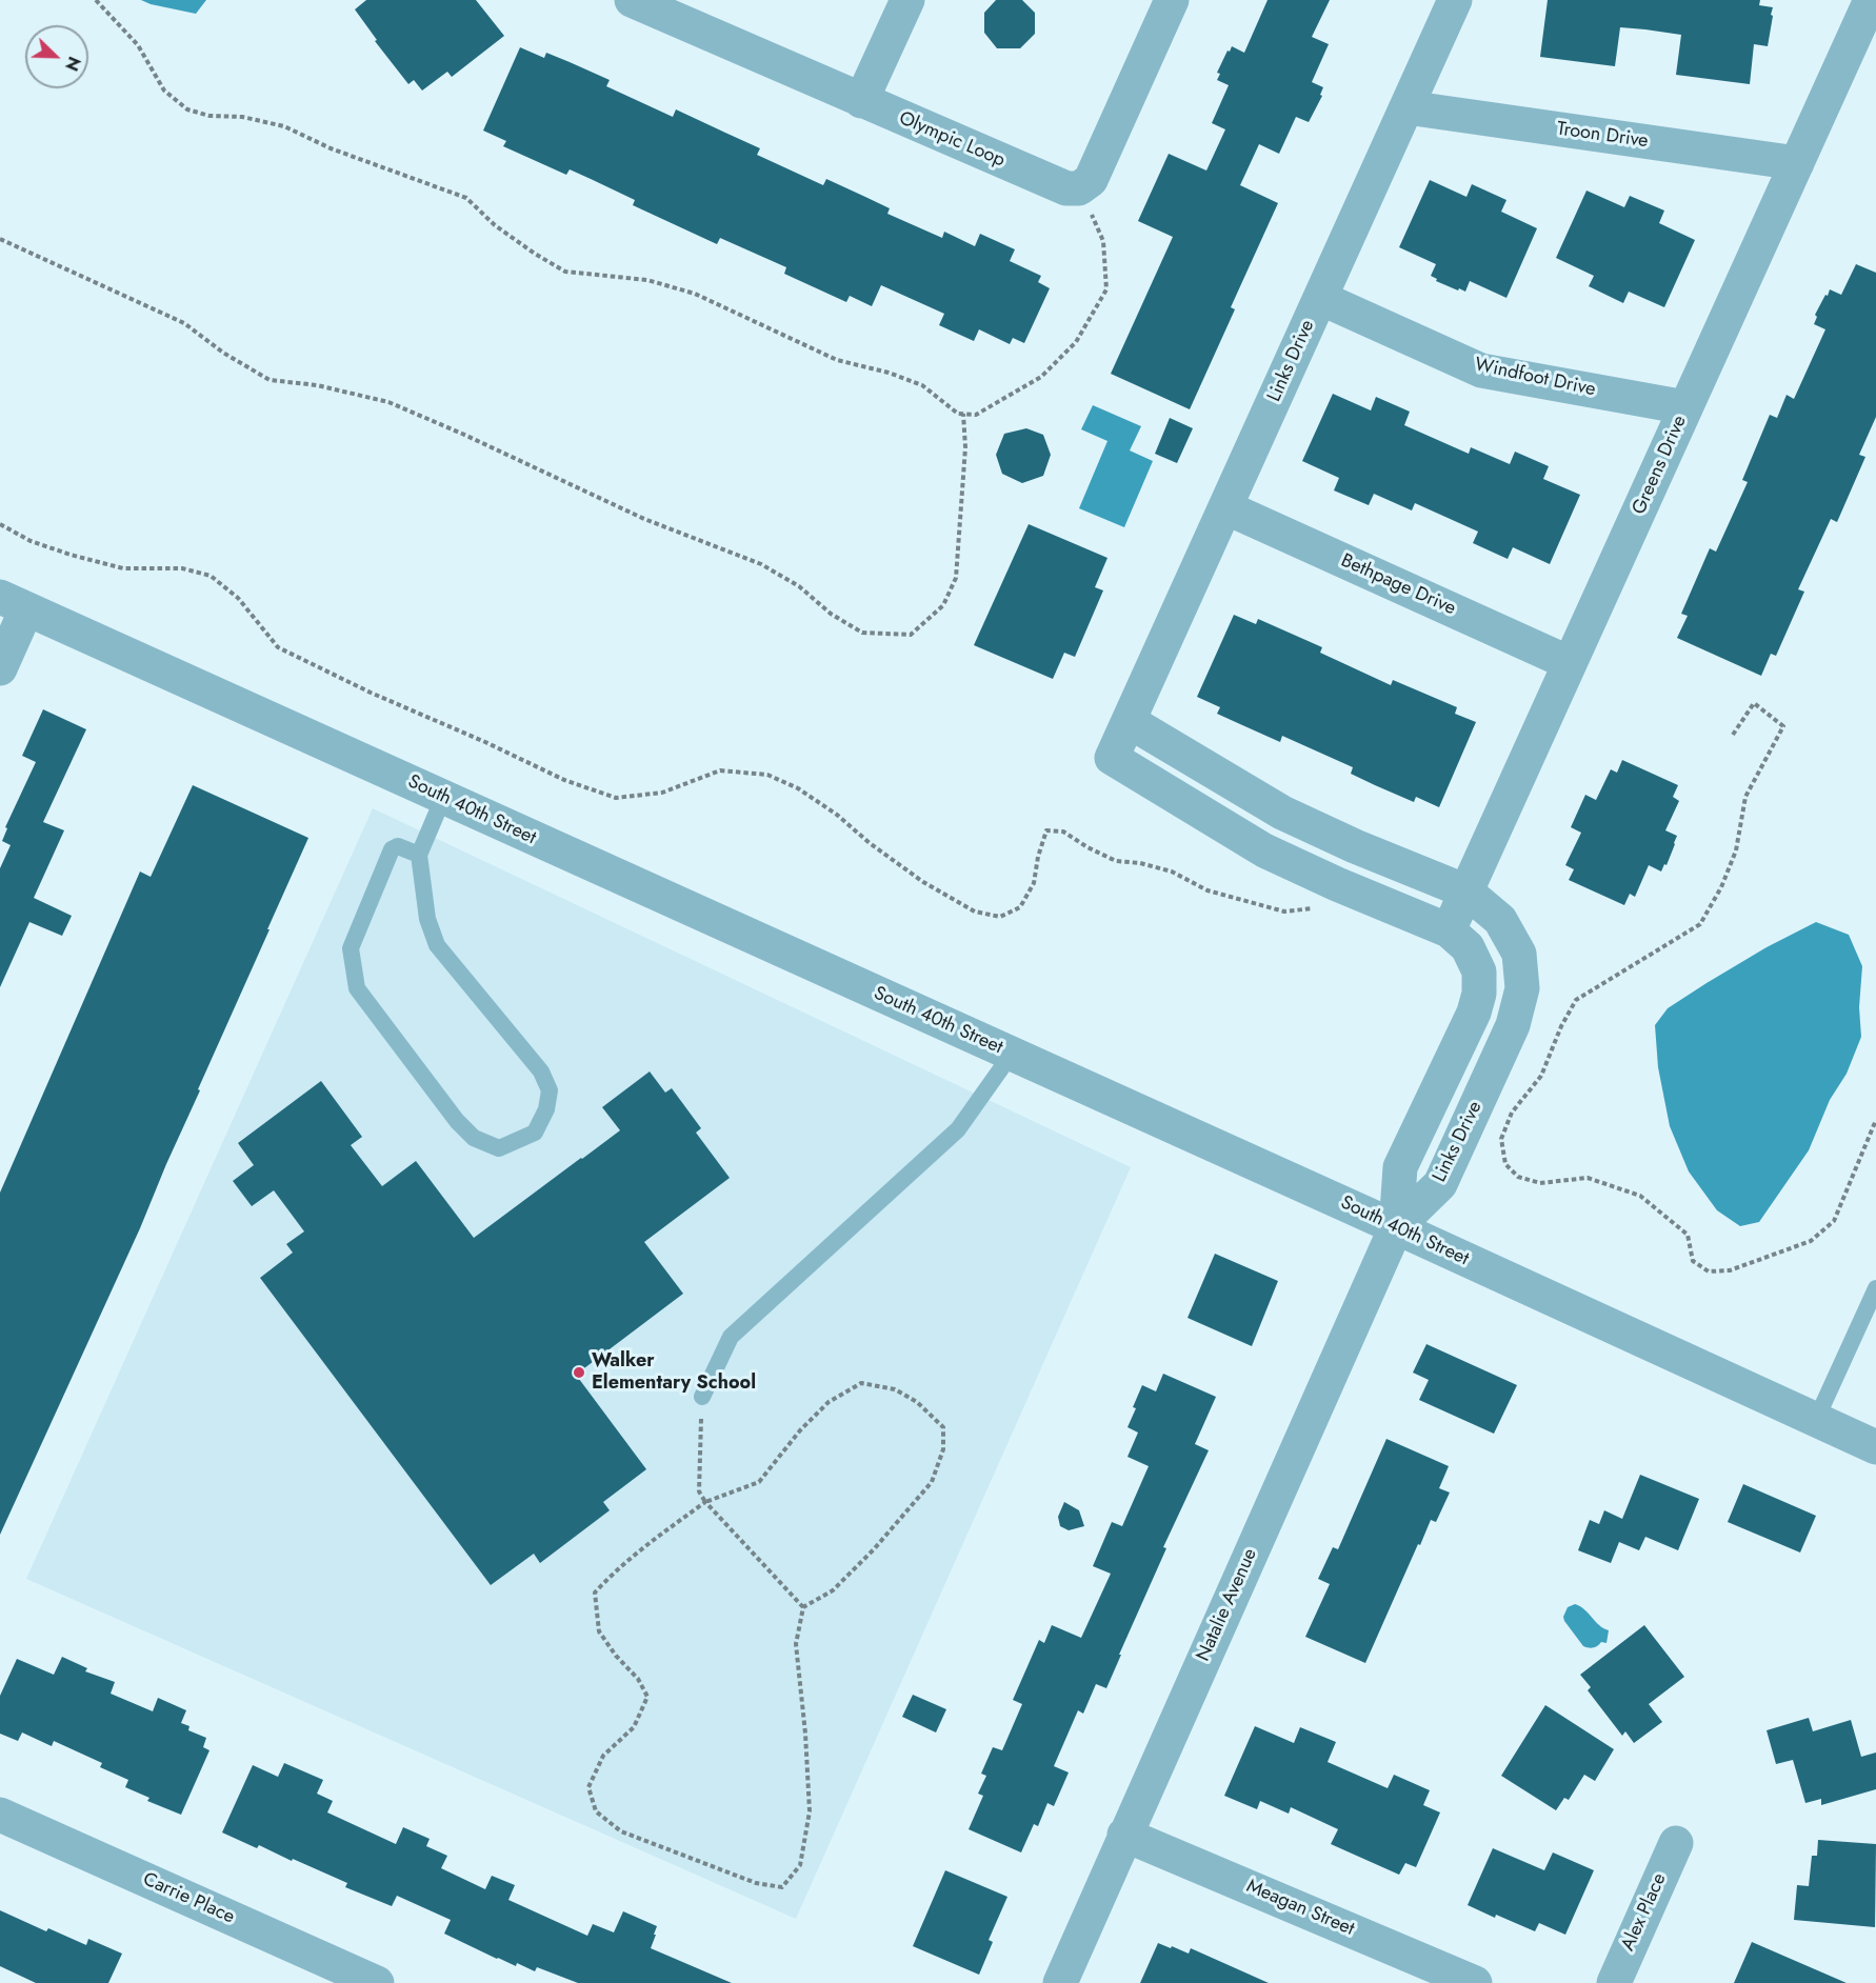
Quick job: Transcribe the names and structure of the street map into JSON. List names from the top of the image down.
{
  "streets": {
    "street": [
      "Troon Drive",
      "Olympic Loop",
      "Links Drive",
      "Windfoot Drive",
      "Greens Drive",
      "Bethpage Drive",
      "South 40th Street",
      "Natalie Avenue",
      "Carrie Place",
      "Meagan Street",
      "Alex Place"
    ]
  },
  "crossings": [
    ["Troon Drive", "Links Drive"],
    ["Troon Drive", "Greens Drive"],
    ["Links Drive", "Windfoot Drive"],
    ["Links Drive", "Greens Drive"],
    ["Links Drive", "Bethpage Drive"],
    ["Links Drive", "South 40th Street"],
    ["Links Drive", "Natalie Avenue"],
    ["Windfoot Drive", "Greens Drive"],
    ["Greens Drive", "Bethpage Drive"],
    ["South 40th Street", "Natalie Avenue"],
    ["Natalie Avenue", "Meagan Street"]
  ],
  "places": ["Walker Elementary School"],
  "north": "bottom right"
}
